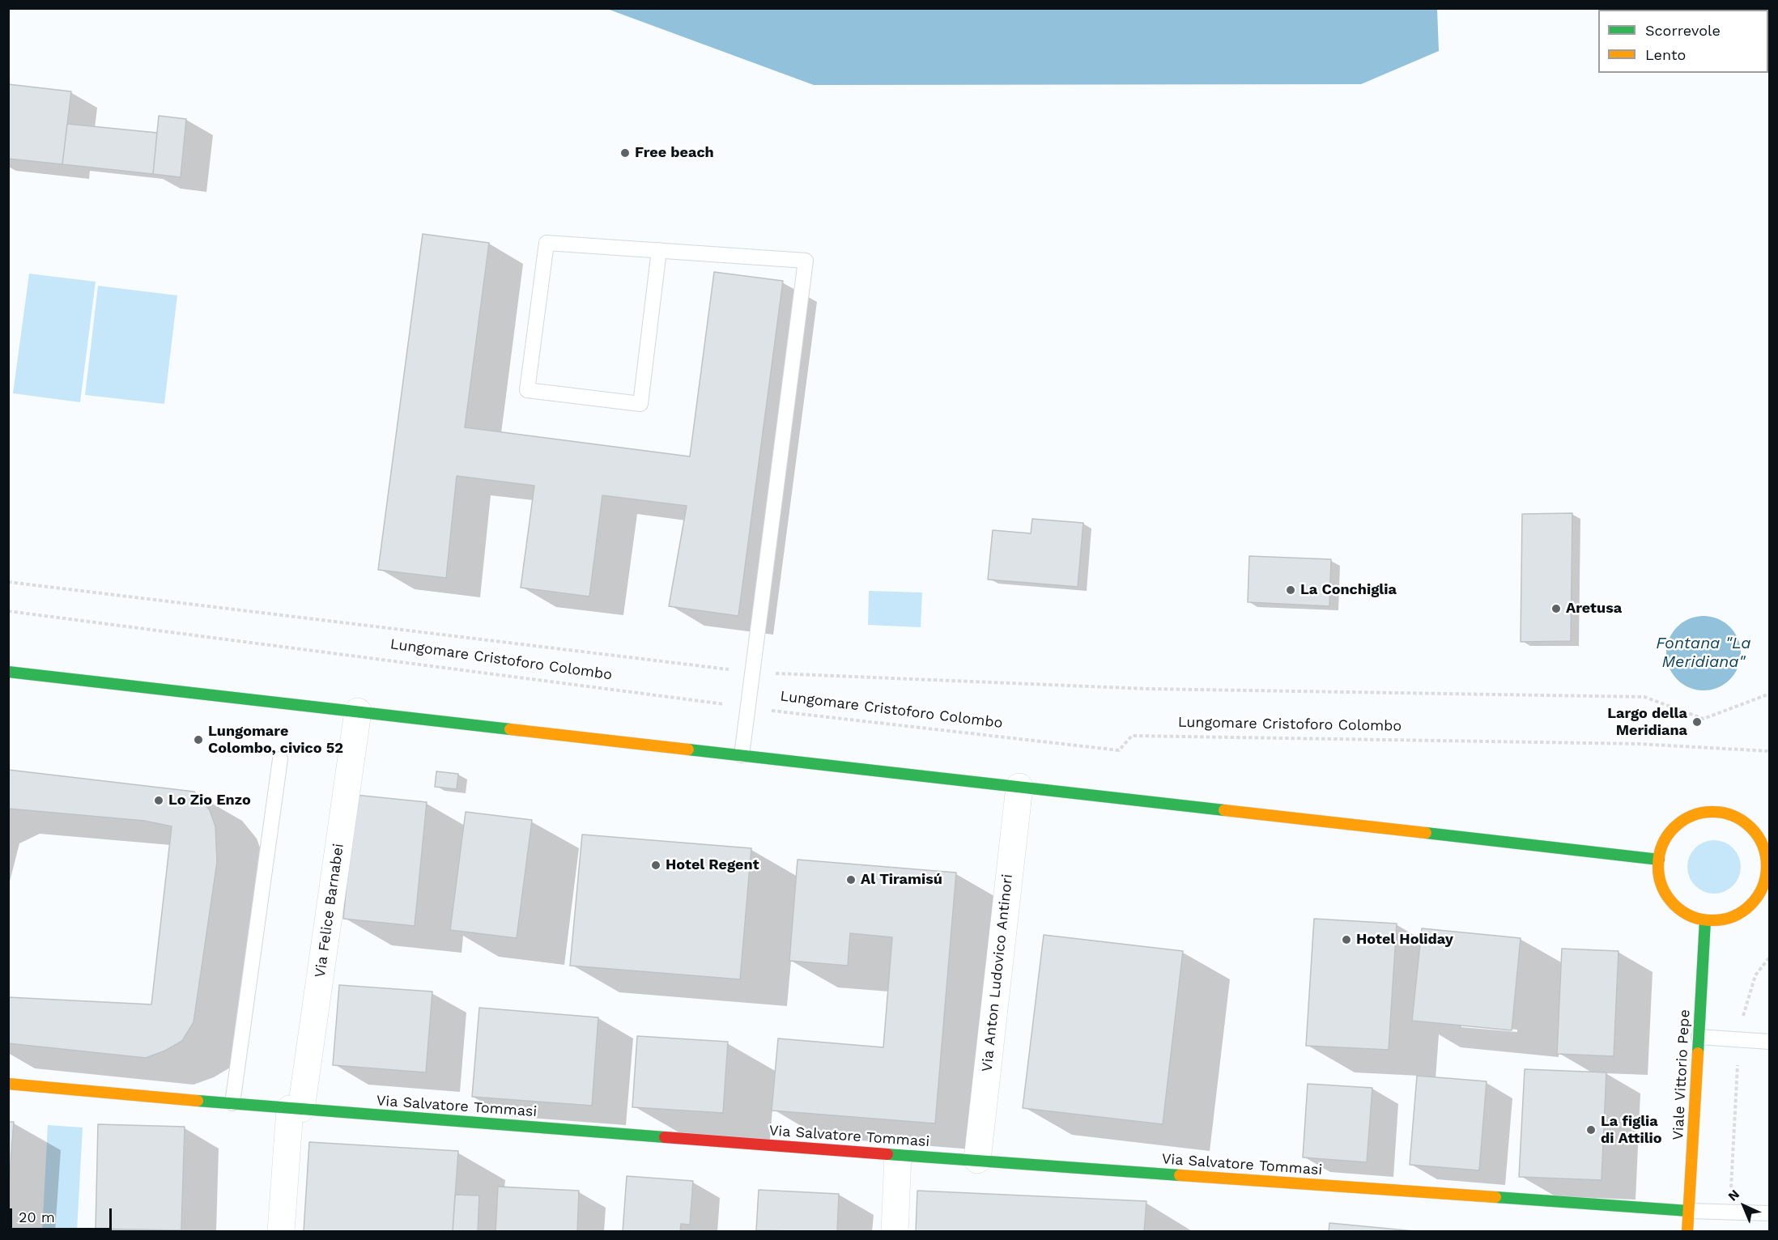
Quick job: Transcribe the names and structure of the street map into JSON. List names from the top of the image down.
{
  "streets": {
    "street": [
      "Via Felice Barnabei",
      "Via Anton Ludovico Antinori",
      "Viale Vittorio Pepe",
      "Via Salvatore Tommasi"
    ],
    "path": ["Lungomare Cristoforo Colombo"]
  },
  "crossings": [
    ["Via Felice Barnabei", "Via Salvatore Tommasi"],
    ["Via Anton Ludovico Antinori", "Via Salvatore Tommasi"],
    ["Viale Vittorio Pepe", "Via Salvatore Tommasi"]
  ],
  "water": ["Fontana \"La Meridiana\""],
  "places": [
    "Free beach",
    "La Conchiglia",
    "Aretusa",
    "Largo della Meridiana",
    "Lungomare Colombo, civico 52",
    "Lo Zio Enzo",
    "Hotel Regent",
    "Al Tiramisú",
    "Hotel Holiday",
    "La figlia di Attilio"
  ],
  "legend": ["Scorrevole", "Lento"],
  "scale_bar": "20 m",
  "north": "top left"
}
